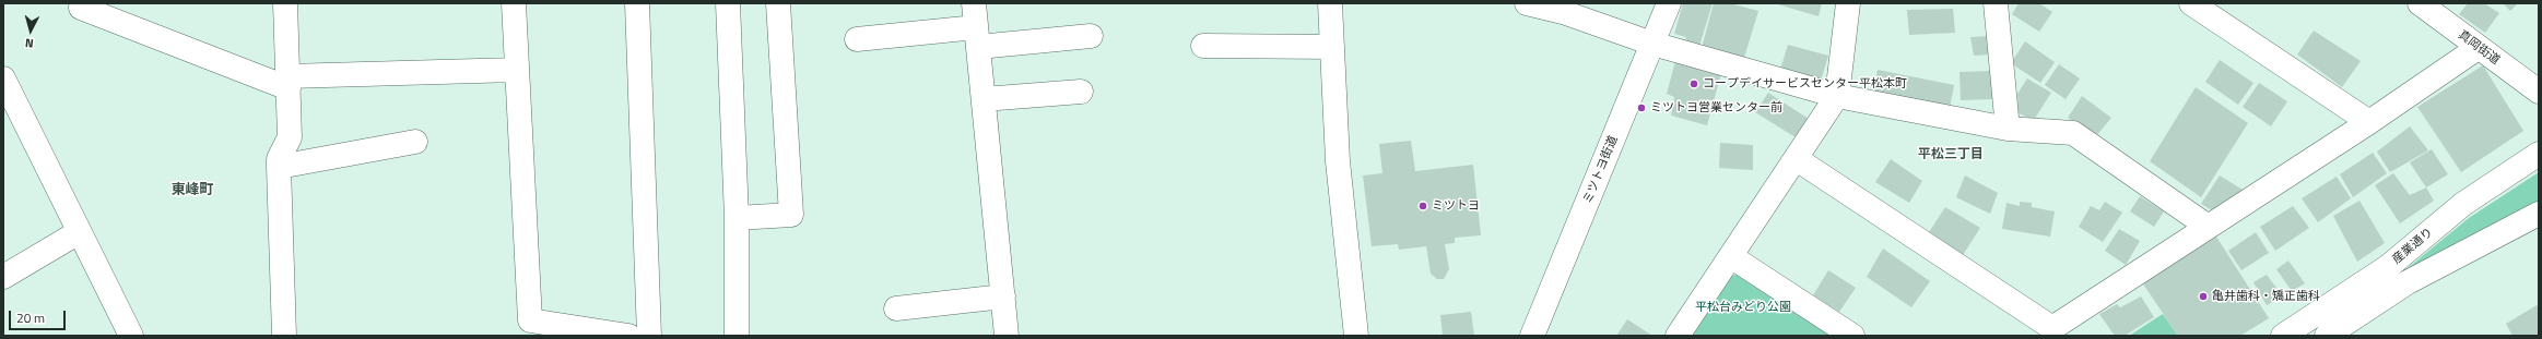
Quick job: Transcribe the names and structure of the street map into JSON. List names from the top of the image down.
{
  "streets": {
    "street": ["真岡街道", "ミツトヨ街道", "産業通り"]
  },
  "districts": ["平松三丁目", "東峰町"],
  "parks": ["平松台みどり公園"],
  "places": [
    "コープデイサービスセンター平松本町",
    "ミツトヨ営業センター前",
    "ミツトヨ",
    "亀井歯科・矯正歯科"
  ],
  "scale_bar": "20 m",
  "north": "bottom"
}
